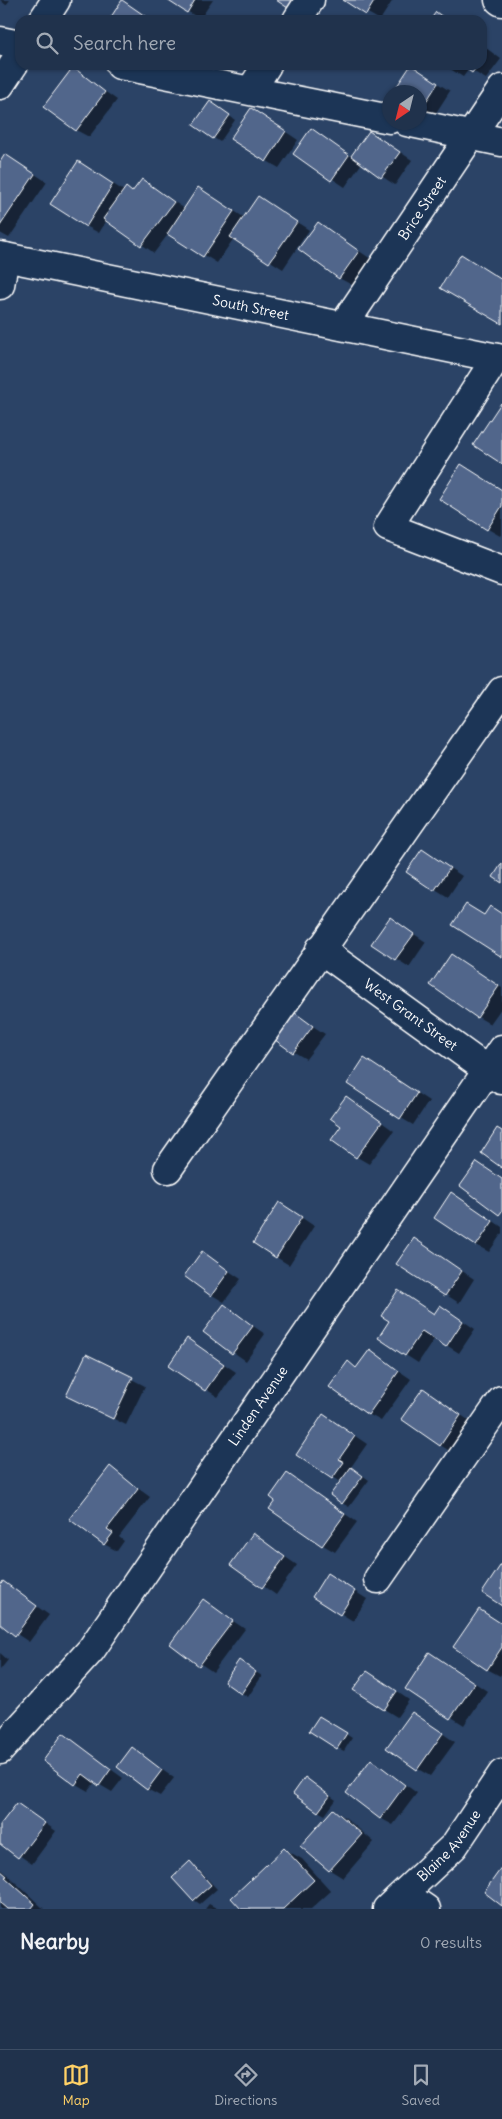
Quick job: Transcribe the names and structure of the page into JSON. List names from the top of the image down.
{
  "streets": {
    "street": [
      "Brice Street",
      "South Street",
      "West Grant Street",
      "Linden Avenue",
      "Blaine Avenue"
    ]
  },
  "crossings": [
    ["Brice Street", "South Street"],
    ["West Grant Street", "Linden Avenue"]
  ],
  "north": "bottom left",
  "page": {
    "search": "Search here",
    "heading": ["Nearby", "0 results"],
    "nav": ["Map", "Directions", "Saved"]
  }
}
